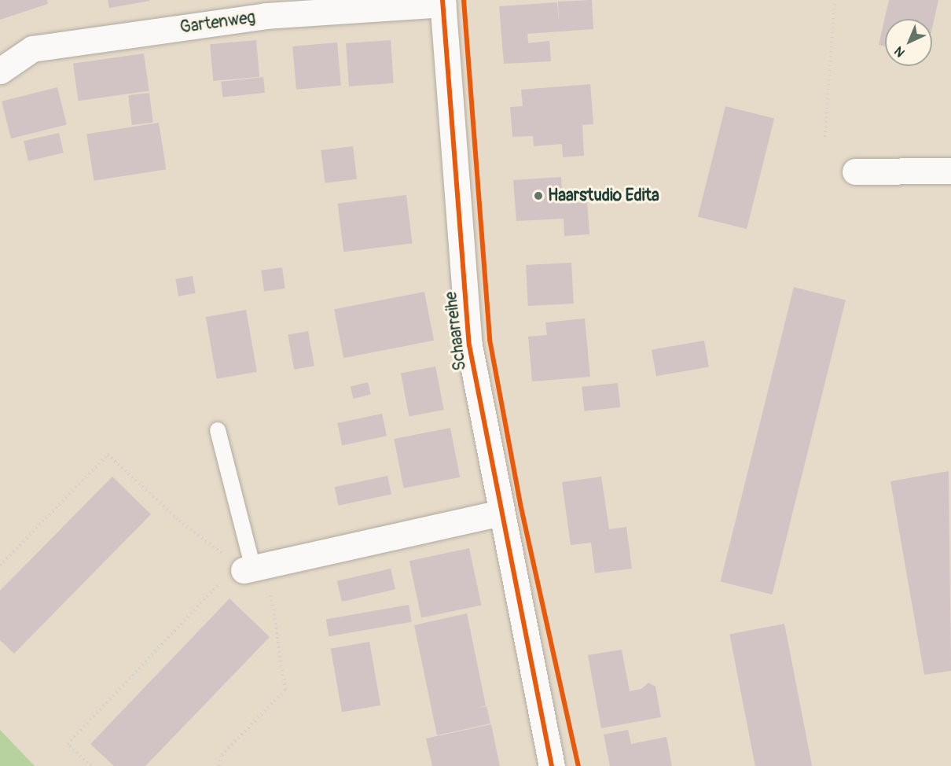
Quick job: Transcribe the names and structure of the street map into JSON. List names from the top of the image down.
{
  "streets": {
    "street": ["Gartenweg", "Schaarreihe"]
  },
  "crossings": [
    ["Gartenweg", "Schaarreihe"]
  ],
  "places": ["Haarstudio Edita"],
  "north": "bottom left"
}
